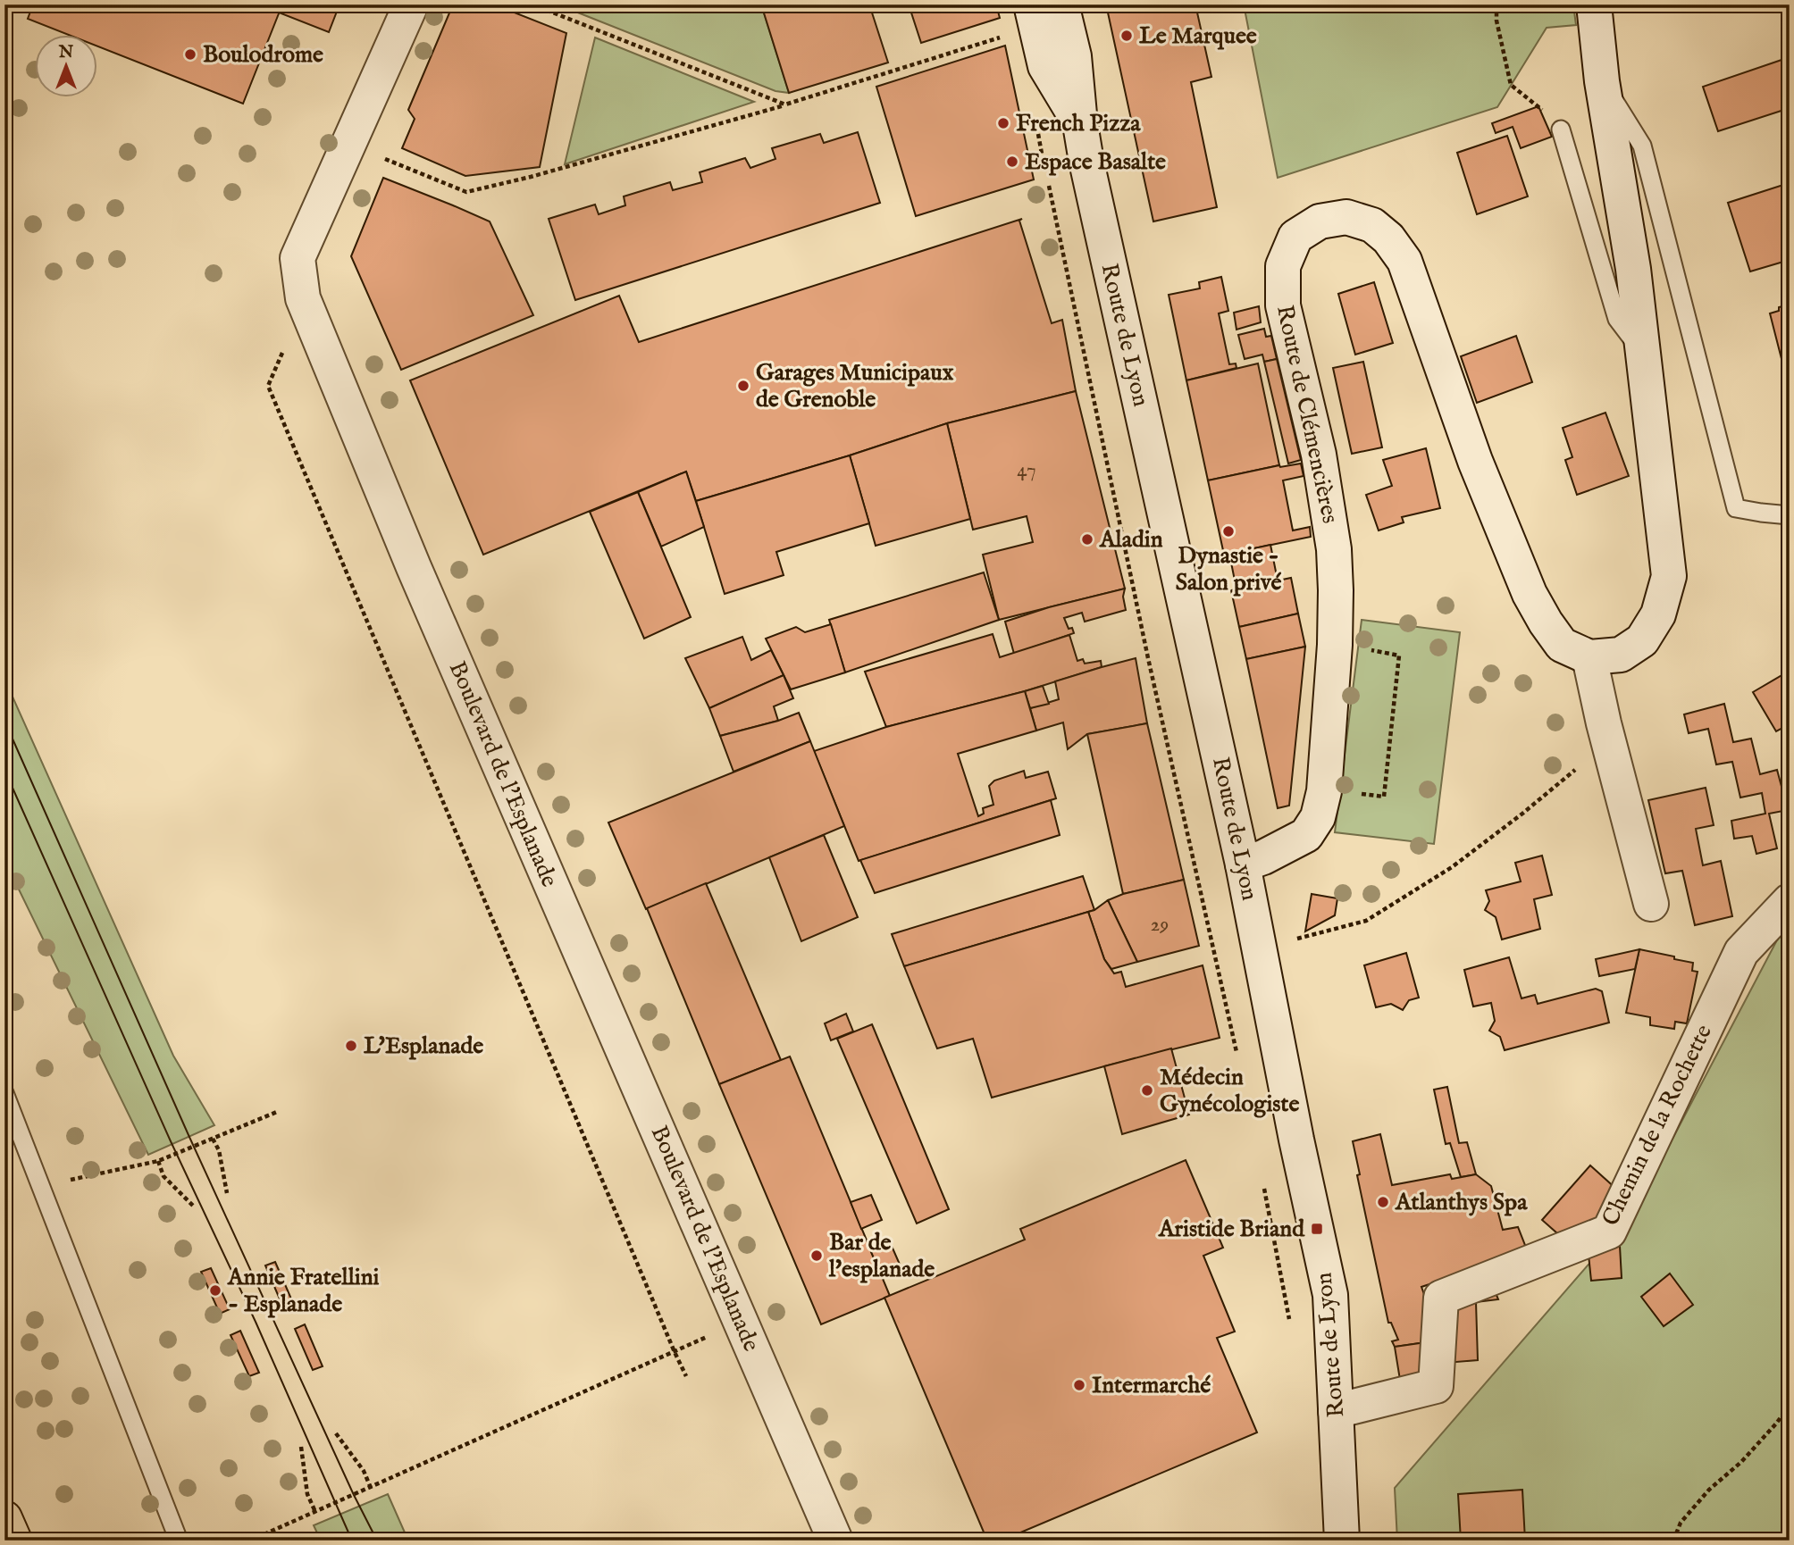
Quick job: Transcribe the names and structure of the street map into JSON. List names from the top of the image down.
{
  "streets": {
    "street": [
      "Route de Lyon",
      "Route de Clémencières",
      "Boulevard de l'Esplanade",
      "Chemin de la Rochette"
    ]
  },
  "crossings": [
    ["Route de Lyon", "Route de Clémencières"],
    ["Route de Lyon", "Chemin de la Rochette"]
  ],
  "places": {
    "other": [
      "Le Marquee",
      "Boulodrome",
      "French Pizza",
      "Espace Basalte",
      "Garages Municipaux de Grenoble",
      "Dynastie - Salon privé",
      "Aladin",
      "L'Esplanade",
      "Médecin Gynécologiste",
      "Atlanthys Spa",
      "Bar de l'esplanade",
      "Annie Fratellini - Esplanade",
      "Intermarché"
    ],
    "transit": ["Aristide Briand"]
  },
  "house_numbers": ["47", "29"],
  "north": "top"
}
